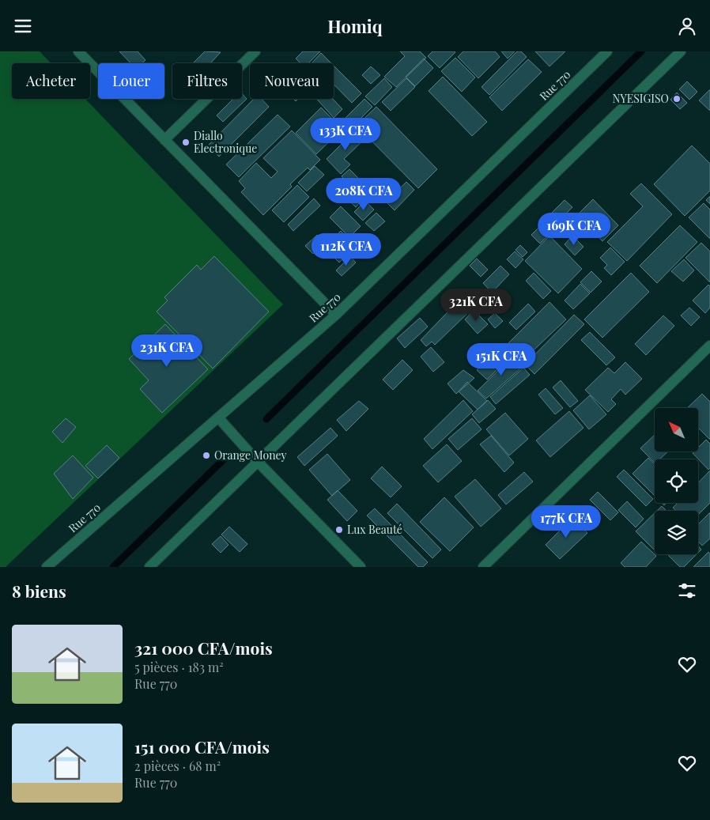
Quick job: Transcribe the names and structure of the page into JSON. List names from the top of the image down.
{
  "streets": {
    "street": ["Rue 770"]
  },
  "places": [
    "NYESIGISO",
    "Diallo Electronique",
    "Orange Money",
    "Lux Beauté"
  ],
  "north": "top left",
  "page": {
    "header": "Homiq",
    "chip": [
      "Acheter",
      "Louer",
      "Filtres",
      "Nouveau"
    ],
    "price": [
      "133K CFA",
      "208K CFA",
      "169K CFA",
      "112K CFA",
      "321K CFA",
      "231K CFA",
      "151K CFA",
      "177K CFA"
    ],
    "heading": "8 biens",
    "list": [
      {
        "name": "321 000 CFA/mois",
        "note": "5 pièces · 183 m² · Rue 770"
      },
      {
        "name": "151 000 CFA/mois",
        "note": "2 pièces · 68 m² · Rue 770"
      }
    ]
  }
}
